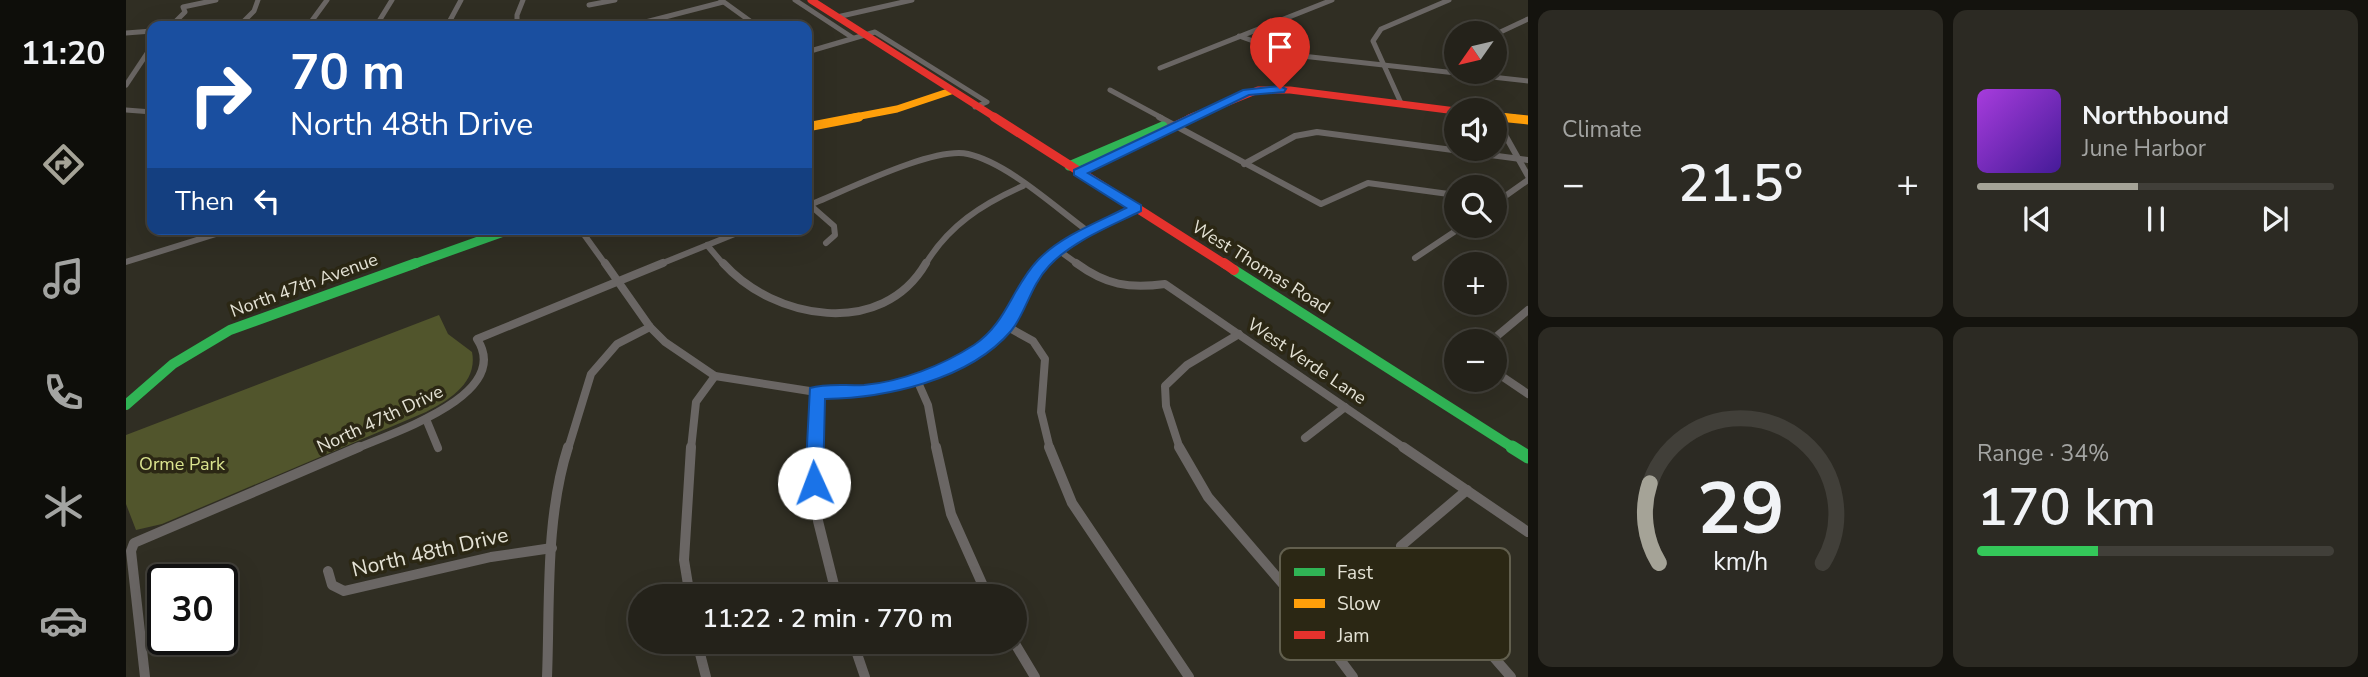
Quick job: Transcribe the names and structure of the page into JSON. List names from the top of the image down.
{
  "streets": {
    "street": [
      "West Thomas Road",
      "North 47th Avenue",
      "West Verde Lane",
      "North 47th Drive",
      "North 48th Drive"
    ]
  },
  "parks": ["Orme Park"],
  "legend": ["Fast", "Slow", "Jam"],
  "north": "bottom left",
  "page": {
    "tabs": "11:20",
    "tile": [
      "Climate",
      ["Range · 34%", "170 km"]
    ],
    "map_buttons": ["+", "−"],
    "turn": ["70 m", "North 48th Drive"],
    "song": ["Northbound", "June Harbor"],
    "heat": ["−", "21.5°", "+"],
    "then": "Then",
    "limit": "30",
    "trip": "11:22 · 2 min · 770 m",
    "gauge": ["29", "km/h"]
  }
}
